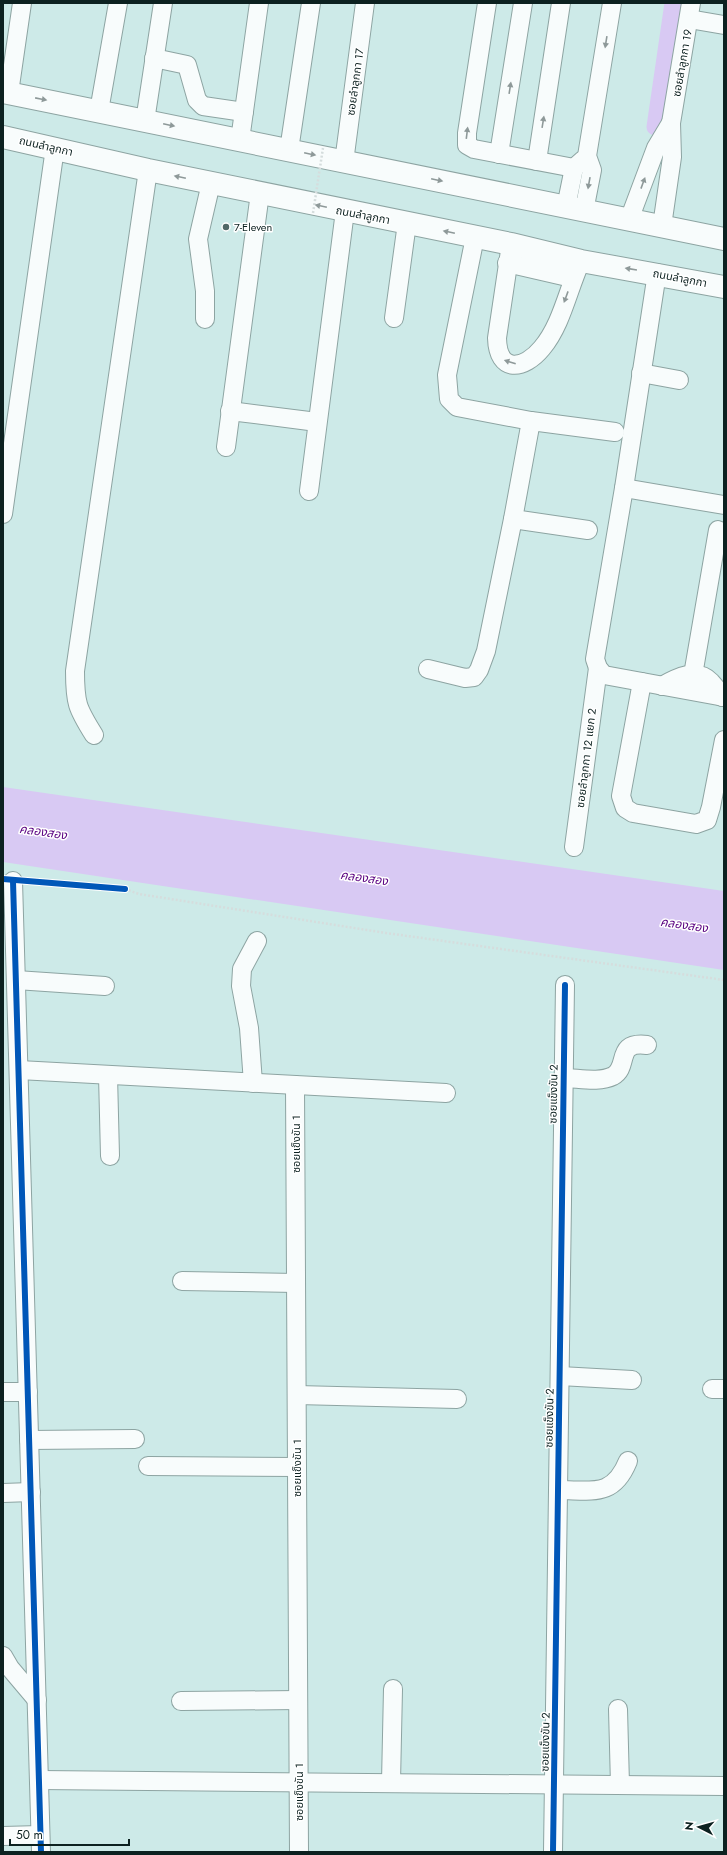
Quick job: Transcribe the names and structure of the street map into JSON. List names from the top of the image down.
{
  "streets": {
    "main road": ["ถนนลำลูกกา"],
    "street": [
      "ซอยลำลูกกา 19",
      "ซอยลำลูกกา 17",
      "ซอยลําลูกกา 12 แยก 2",
      "ซอยแข็งขัน 2",
      "ซอยแข็งขัน 1"
    ]
  },
  "crossings": [
    ["ถนนลำลูกกา", "ซอยลําลูกกา 12 แยก 2"]
  ],
  "water": ["คลองสอง"],
  "places": ["7-Eleven"],
  "scale_bar": "50 m",
  "north": "left"
}
